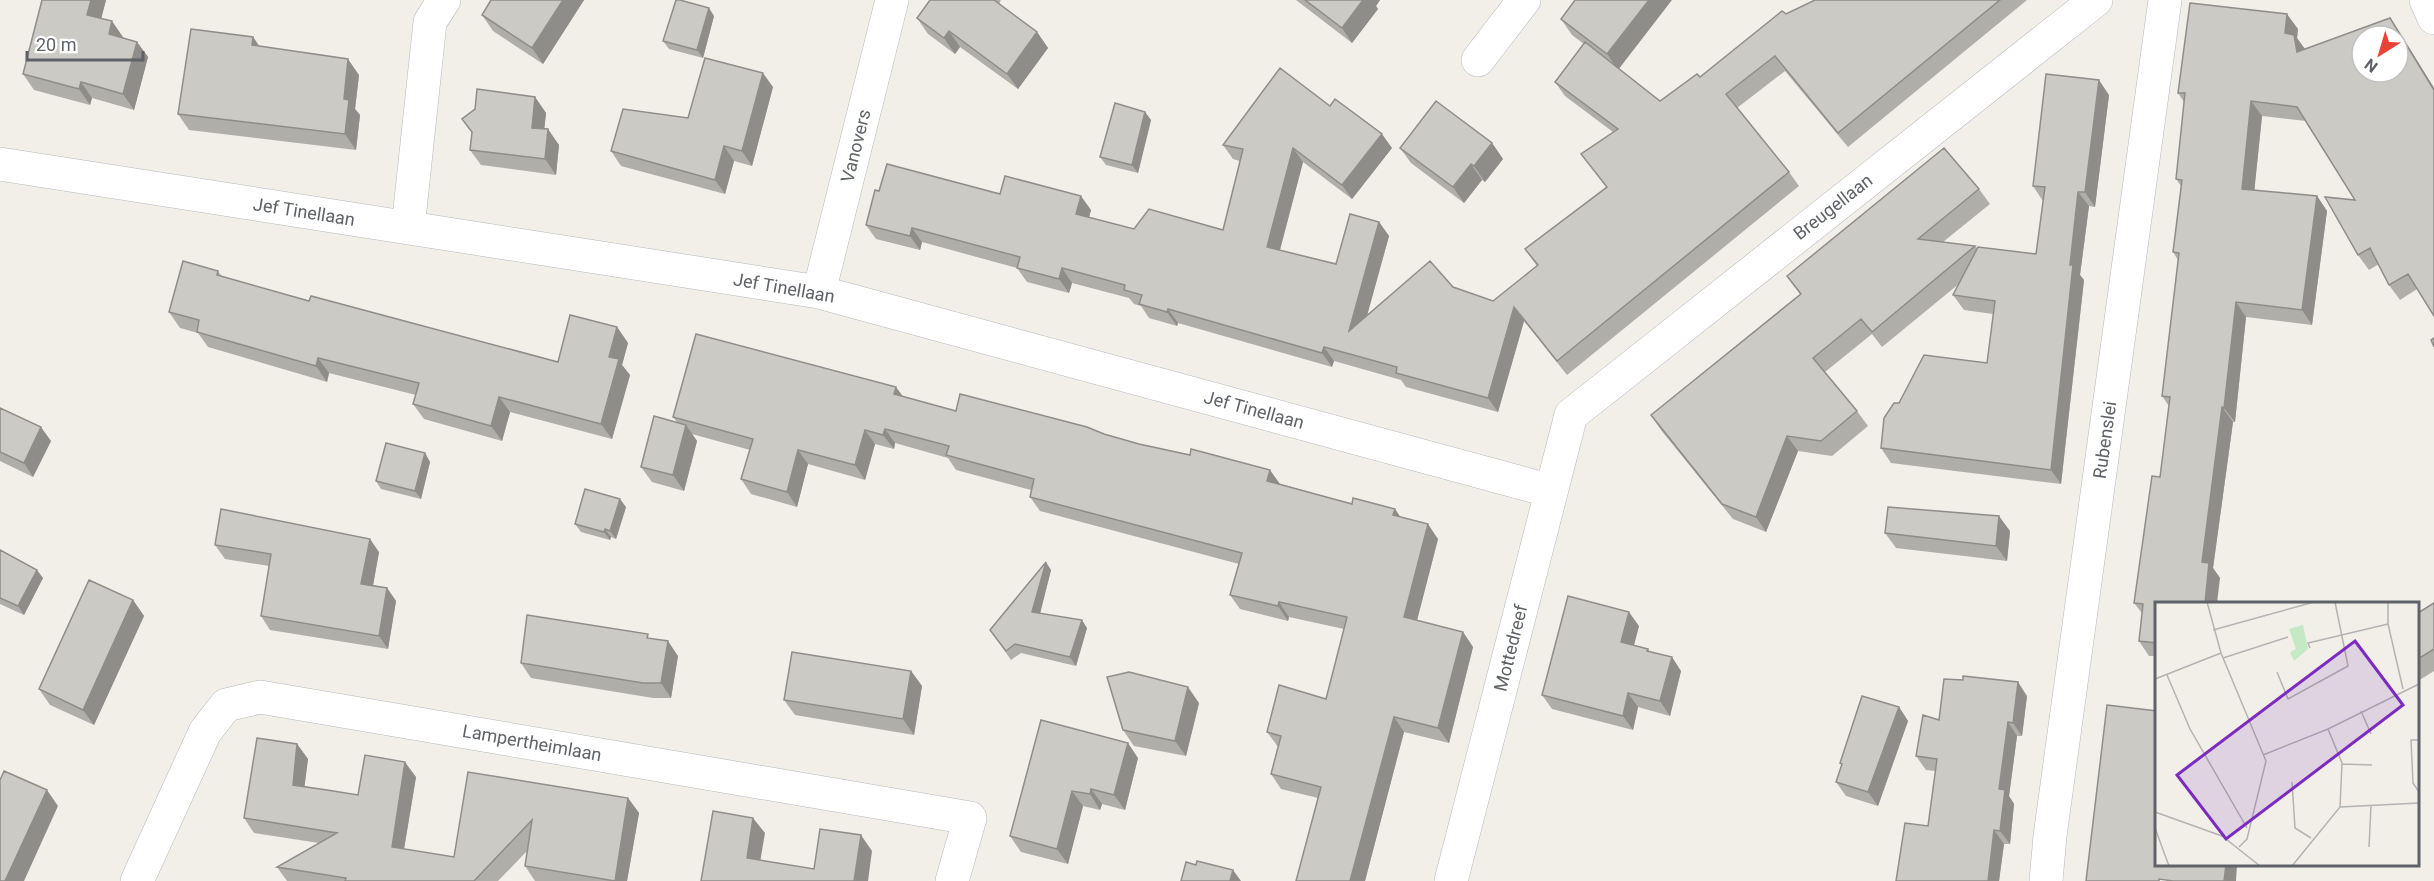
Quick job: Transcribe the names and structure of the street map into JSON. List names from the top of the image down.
{
  "streets": {
    "street": [
      "Vanovers",
      "Breugellaan",
      "Jef Tinellaan",
      "Rubenslei",
      "Mottedreef",
      "Lampertheimlaan"
    ]
  },
  "crossings": [
    ["Vanovers", "Jef Tinellaan"],
    ["Breugellaan", "Mottedreef"],
    ["Jef Tinellaan", "Mottedreef"]
  ],
  "scale_bar": "20 m",
  "north": "bottom left"
}
